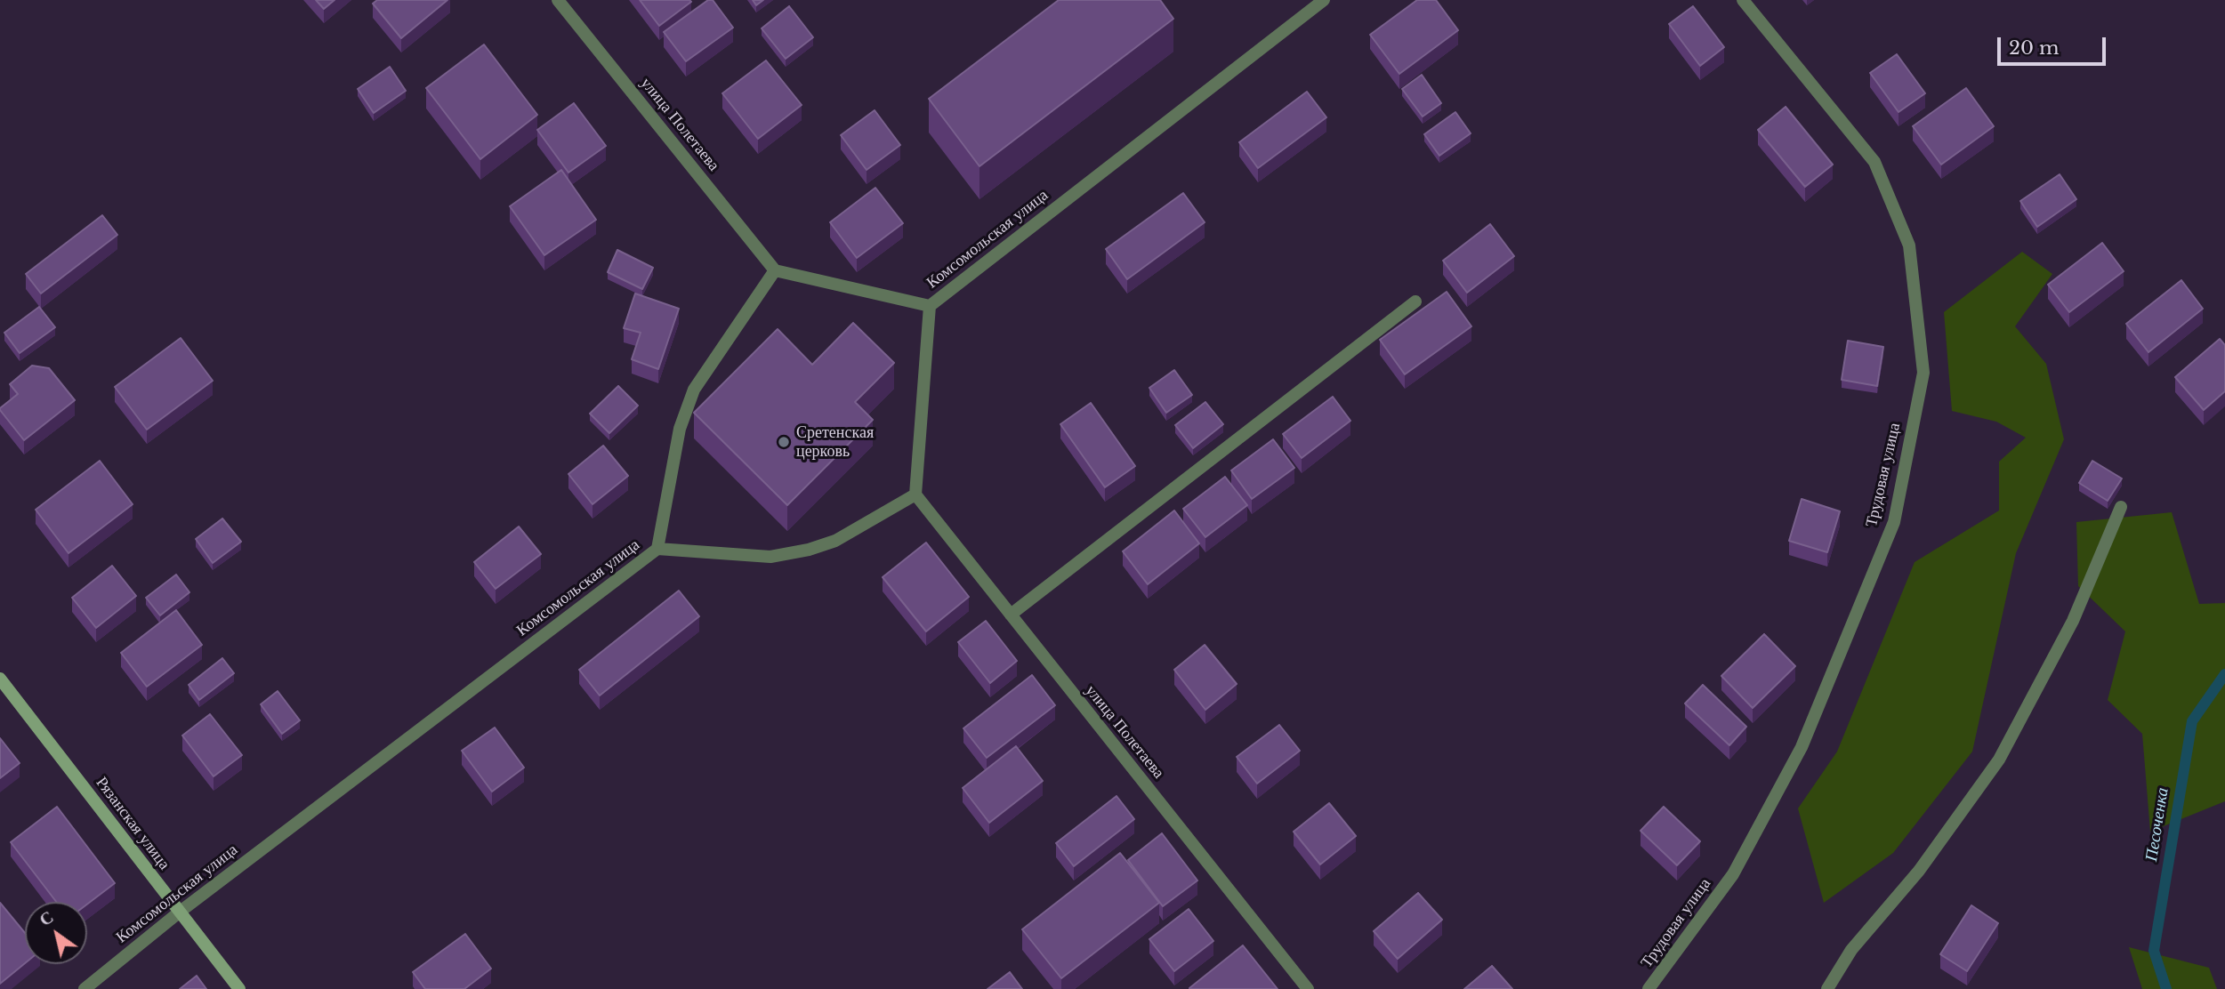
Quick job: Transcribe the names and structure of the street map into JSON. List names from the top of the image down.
{
  "streets": {
    "street": [
      "улица Полетаева",
      "Комсомольская улица",
      "Трудовая улица",
      "Рязанская улица"
    ]
  },
  "crossings": [
    ["улица Полетаева", "Комсомольская улица"],
    ["Комсомольская улица", "Рязанская улица"]
  ],
  "water": ["Песоченка"],
  "places": ["Сретенская церковь"],
  "scale_bar": "20 m",
  "north": "top left"
}
